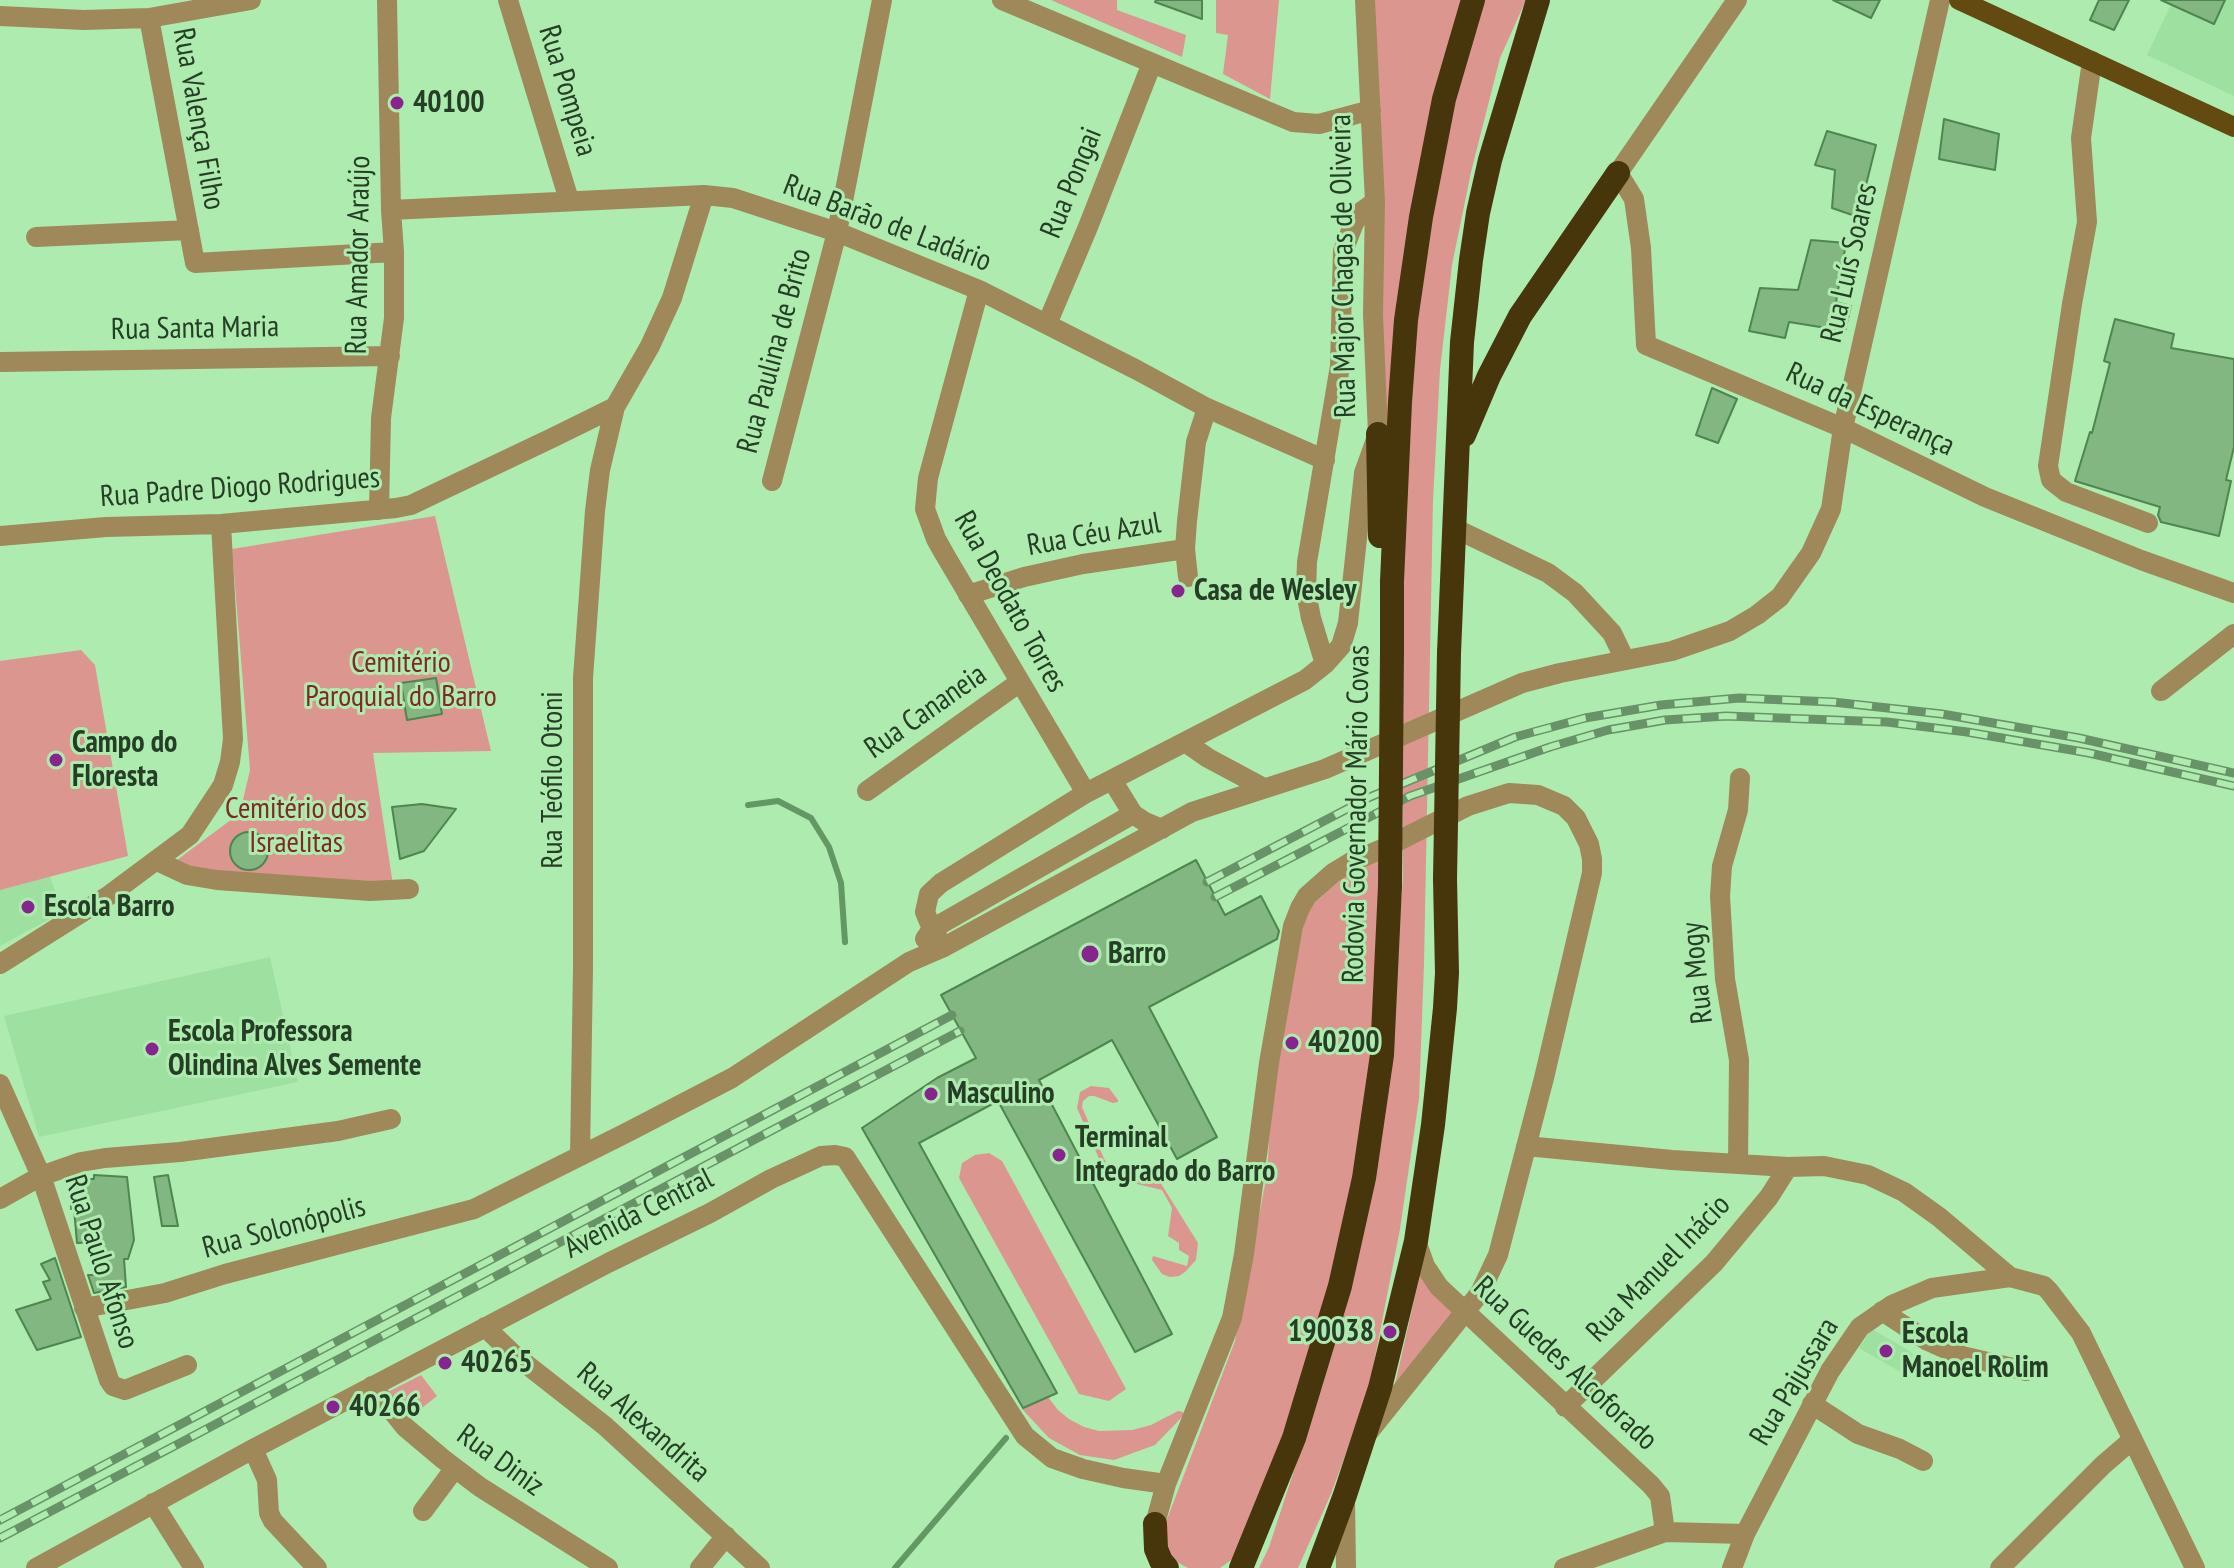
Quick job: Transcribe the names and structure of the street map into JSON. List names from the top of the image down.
{
  "streets": {
    "highway": ["Rodovia Governador Mário Covas"],
    "street": [
      "Rua Pompeia",
      "Rua Valença Filho",
      "Rua Pongai",
      "Rua Barão de Ladário",
      "Rua Amador Araújo",
      "Rua Luís Soares",
      "Rua Major Chagas de Oliveira",
      "Rua Santa Maria",
      "Rua Paulina de Brito",
      "Rua da Esperança",
      "Rua Padre Diogo Rodrigues",
      "Rua Céu Azul",
      "Rua Deodato Torres",
      "Rua Cananeia",
      "Rua Teófilo Otoni",
      "Rua Mogy",
      "Avenida Central",
      "Rua Solonópolis",
      "Rua Paulo Afonso",
      "Rua Manuel Inácio",
      "Rua Guedes Alcoforado",
      "Rua Pajussara",
      "Rua Alexandrita",
      "Rua Diniz"
    ]
  },
  "crossings": [
    ["Rua Pompeia", "Rua Barão de Ladário"],
    ["Rua Valença Filho", "Rua Amador Araújo"],
    ["Rua Pongai", "Rua Barão de Ladário"],
    ["Rua Barão de Ladário", "Rua Amador Araújo"],
    ["Rua Barão de Ladário", "Rua Paulina de Brito"],
    ["Rua Barão de Ladário", "Rua Deodato Torres"],
    ["Rua Amador Araújo", "Rua Santa Maria"],
    ["Rua Amador Araújo", "Rua Padre Diogo Rodrigues"],
    ["Rua Luís Soares", "Rua da Esperança"],
    ["Rua Padre Diogo Rodrigues", "Rua Teófilo Otoni"],
    ["Rua Céu Azul", "Rua Deodato Torres"],
    ["Rua Deodato Torres", "Rua Cananeia"],
    ["Rua Teófilo Otoni", "Rua Solonópolis"],
    ["Rua Mogy", "Rua Manuel Inácio"],
    ["Avenida Central", "Rua Alexandrita"],
    ["Avenida Central", "Rua Diniz"],
    ["Rua Solonópolis", "Rua Paulo Afonso"],
    ["Rua Manuel Inácio", "Rua Guedes Alcoforado"],
    ["Rua Manuel Inácio", "Rua Pajussara"]
  ],
  "parks": ["Cemitério Paroquial do Barro", "Cemitério dos Israelitas"],
  "places": [
    "40100",
    "Casa de Wesley",
    "Campo do Floresta",
    "Escola Barro",
    "Barro",
    "40200",
    "Escola Professora Olindina Alves Semente",
    "Masculino",
    "Terminal Integrado do Barro",
    "190038",
    "Escola Manoel Rolim",
    "40265",
    "40266"
  ]
}
